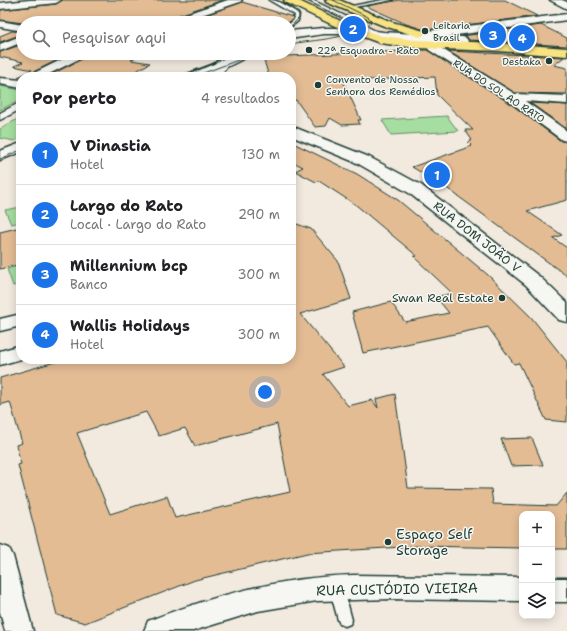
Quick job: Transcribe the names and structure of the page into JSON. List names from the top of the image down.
{
  "streets": {
    "main road": ["RUA DOM JOÃO V"],
    "street": ["RUA DO SOL AO RATO", "RUA CUSTÓDIO VIEIRA"]
  },
  "places": [
    "Leitaria Brasil",
    "22ª Esquadra - Rato",
    "Destaka",
    "Convento de Nossa Senhora dos Remédios",
    "Swan Real Estate",
    "Espaço Self Storage"
  ],
  "page": {
    "pins": [
      "2",
      "3",
      "4",
      "1"
    ],
    "search": "Pesquisar aqui",
    "heading": ["Por perto", "4 resultados"],
    "list": [
      {
        "mark": "1",
        "name": "V Dinastia",
        "note": "Hotel",
        "value": "130 m"
      },
      {
        "mark": "2",
        "name": "Largo do Rato",
        "note": "Local · Largo do Rato",
        "value": "290 m"
      },
      {
        "mark": "3",
        "name": "Millennium bcp",
        "note": "Banco",
        "value": "300 m"
      },
      {
        "mark": "4",
        "name": "Wallis Holidays",
        "note": "Hotel",
        "value": "300 m"
      }
    ],
    "map_buttons": ["+", "−"]
  }
}
